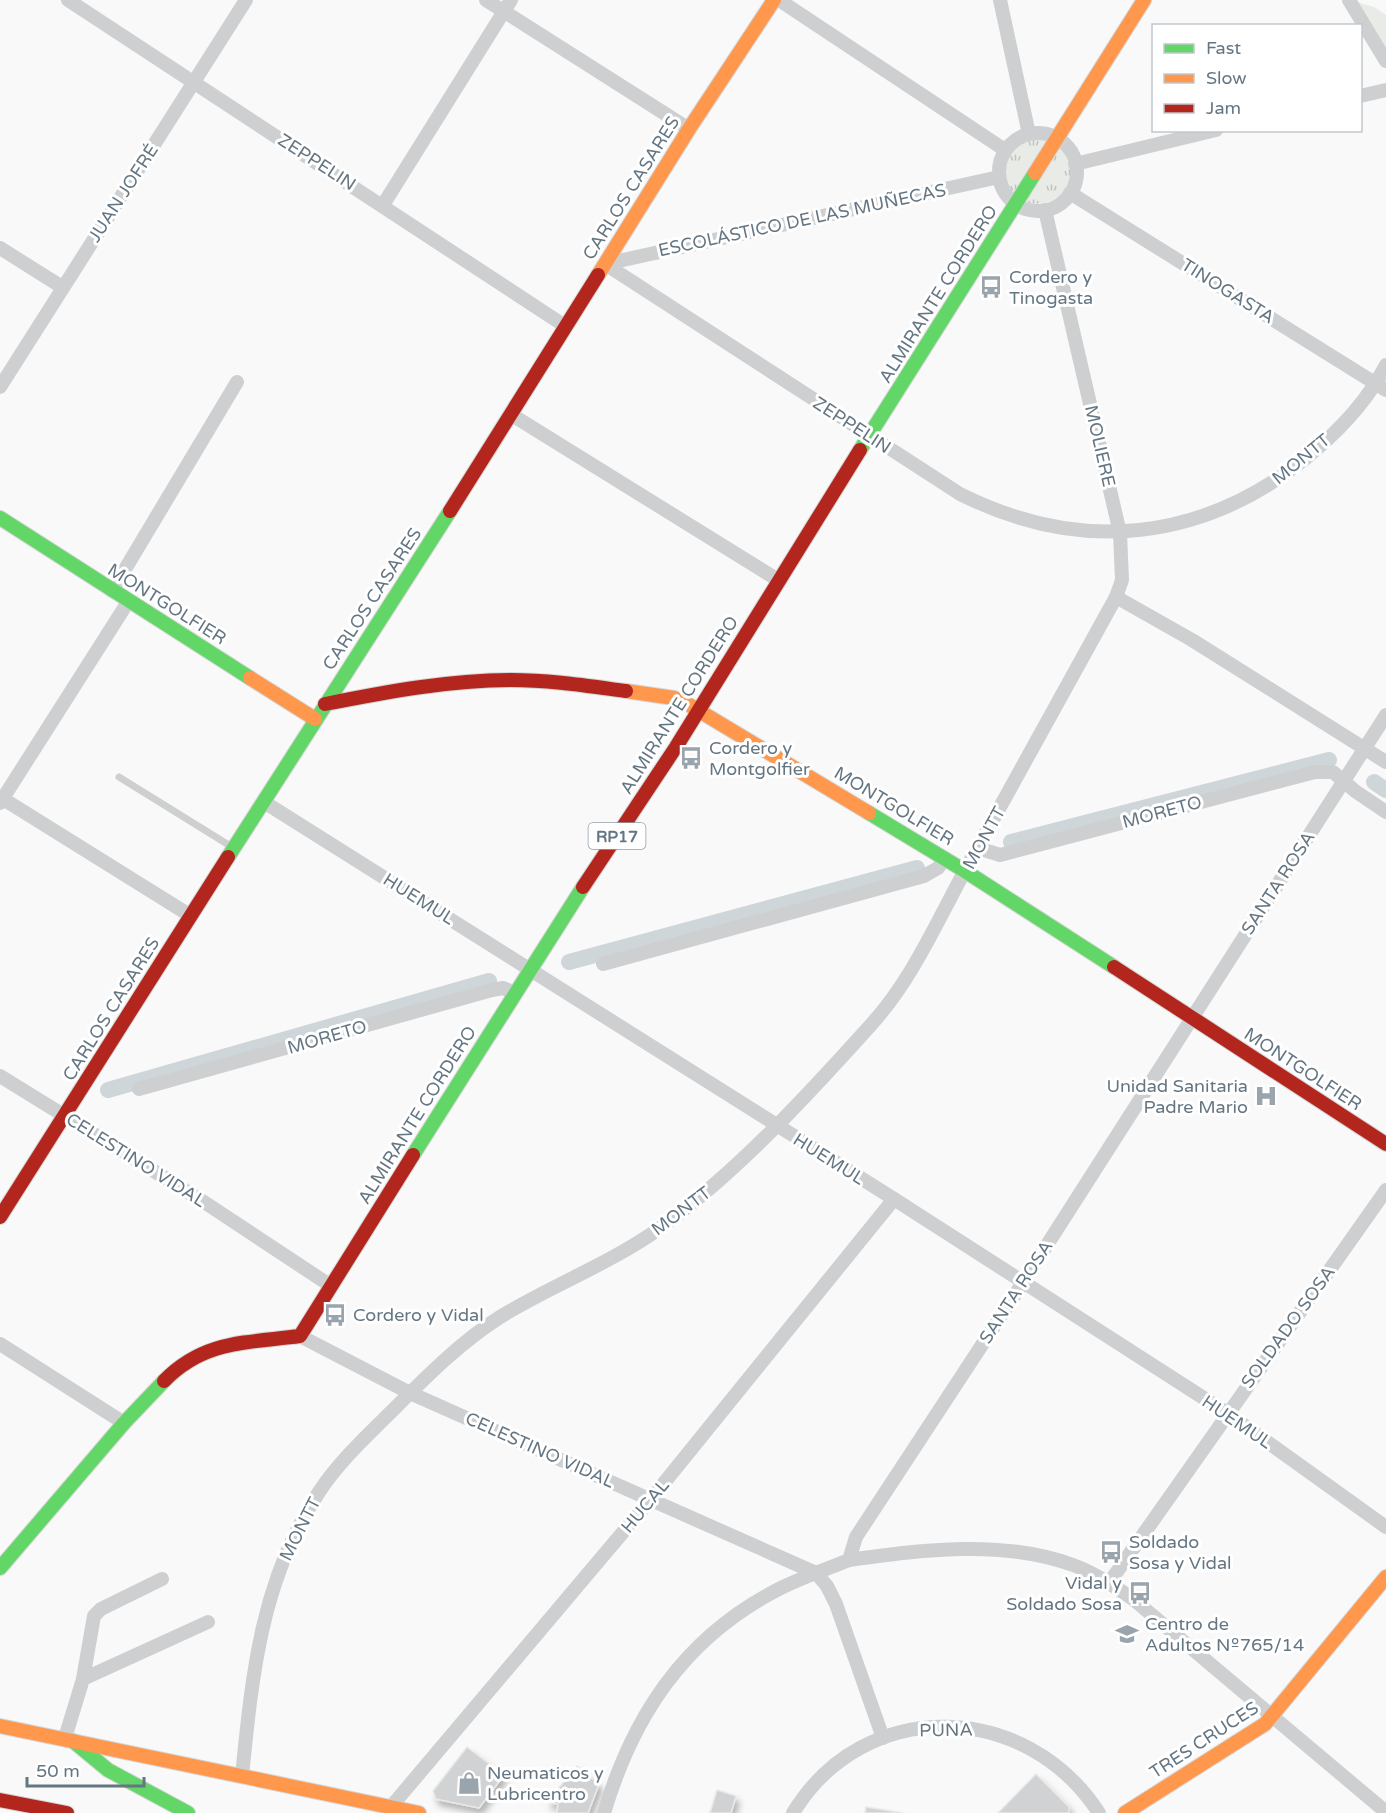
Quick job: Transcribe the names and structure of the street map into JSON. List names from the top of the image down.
{
  "streets": {
    "main road": [
      "CARLOS CASARES",
      "ALMIRANTE CORDERO",
      "MONTGOLFIER",
      "RP17",
      "TRES CRUCES"
    ],
    "street": [
      "ZEPPELIN",
      "JUAN JOFRÉ",
      "ESCOLÁSTICO DE LAS MUÑECAS",
      "TINOGASTA",
      "MOLIERE",
      "MONTT",
      "MORETO",
      "SANTA ROSA",
      "HUEMUL",
      "CELESTINO VIDAL",
      "SOLDADO SOSA",
      "HUCAL",
      "PUNA"
    ]
  },
  "crossings": [
    ["ZEPPELIN", "CARLOS CASARES"],
    ["ZEPPELIN", "JUAN JOFRÉ"],
    ["ZEPPELIN", "ESCOLÁSTICO DE LAS MUÑECAS"],
    ["ZEPPELIN", "ALMIRANTE CORDERO"],
    ["ZEPPELIN", "MOLIERE"],
    ["ZEPPELIN", "MONTT"],
    ["CARLOS CASARES", "ESCOLÁSTICO DE LAS MUÑECAS"],
    ["CARLOS CASARES", "MONTGOLFIER"],
    ["CARLOS CASARES", "HUEMUL"],
    ["CARLOS CASARES", "CELESTINO VIDAL"],
    ["TINOGASTA", "MONTT"],
    ["ALMIRANTE CORDERO", "MONTGOLFIER"],
    ["ALMIRANTE CORDERO", "MORETO"],
    ["ALMIRANTE CORDERO", "HUEMUL"],
    ["ALMIRANTE CORDERO", "CELESTINO VIDAL"],
    ["MOLIERE", "MONTT"],
    ["MONTT", "MONTGOLFIER"],
    ["MONTT", "MORETO"],
    ["MONTT", "HUEMUL"],
    ["MONTT", "CELESTINO VIDAL"],
    ["MONTGOLFIER", "SANTA ROSA"],
    ["MORETO", "SANTA ROSA"],
    ["SANTA ROSA", "HUEMUL"],
    ["HUEMUL", "SOLDADO SOSA"],
    ["HUEMUL", "HUCAL"],
    ["CELESTINO VIDAL", "HUCAL"]
  ],
  "places": {
    "bus stop": [
      "Cordero y Tinogasta",
      "Cordero y Montgolfier",
      "Cordero y Vidal",
      "Soldado Sosa y Vidal",
      "Vidal y Soldado Sosa"
    ],
    "hospital": ["Unidad Sanitaria Padre Mario"],
    "school or university": ["Centro de Adultos Nº765/14"],
    "shop": ["Neumaticos y Lubricentro"]
  },
  "legend": ["Fast", "Slow", "Jam"],
  "scale_bar": "50 m"
}
